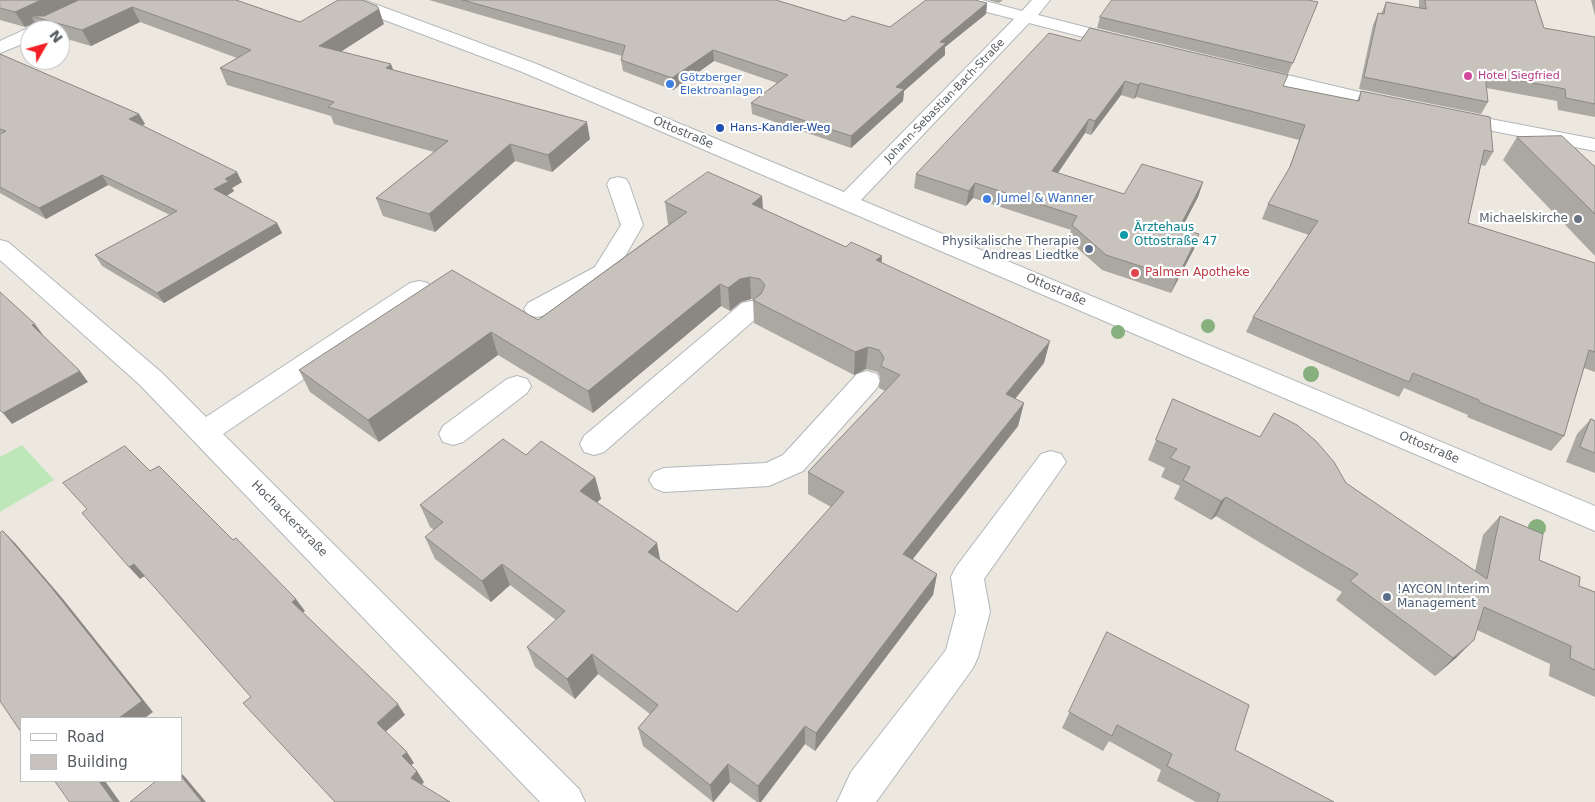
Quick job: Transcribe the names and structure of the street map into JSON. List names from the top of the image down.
{
  "streets": {
    "street": ["Johann-Sebastian-Bach-Straße", "Ottostraße", "Hochackerstraße"]
  },
  "crossings": [
    ["Johann-Sebastian-Bach-Straße", "Ottostraße"]
  ],
  "places": [
    "Hotel Siegfried",
    "Götzberger Elektroanlagen",
    "Hans-Kandler-Weg",
    "Jumel & Wanner",
    "Michaelskirche",
    "Ärztehaus Ottostraße 47",
    "Physikalische Therapie Andreas Liedtke",
    "Palmen Apotheke",
    "!AYCON Interim Management"
  ],
  "legend": ["Road", "Building"],
  "north": "top right"
}
